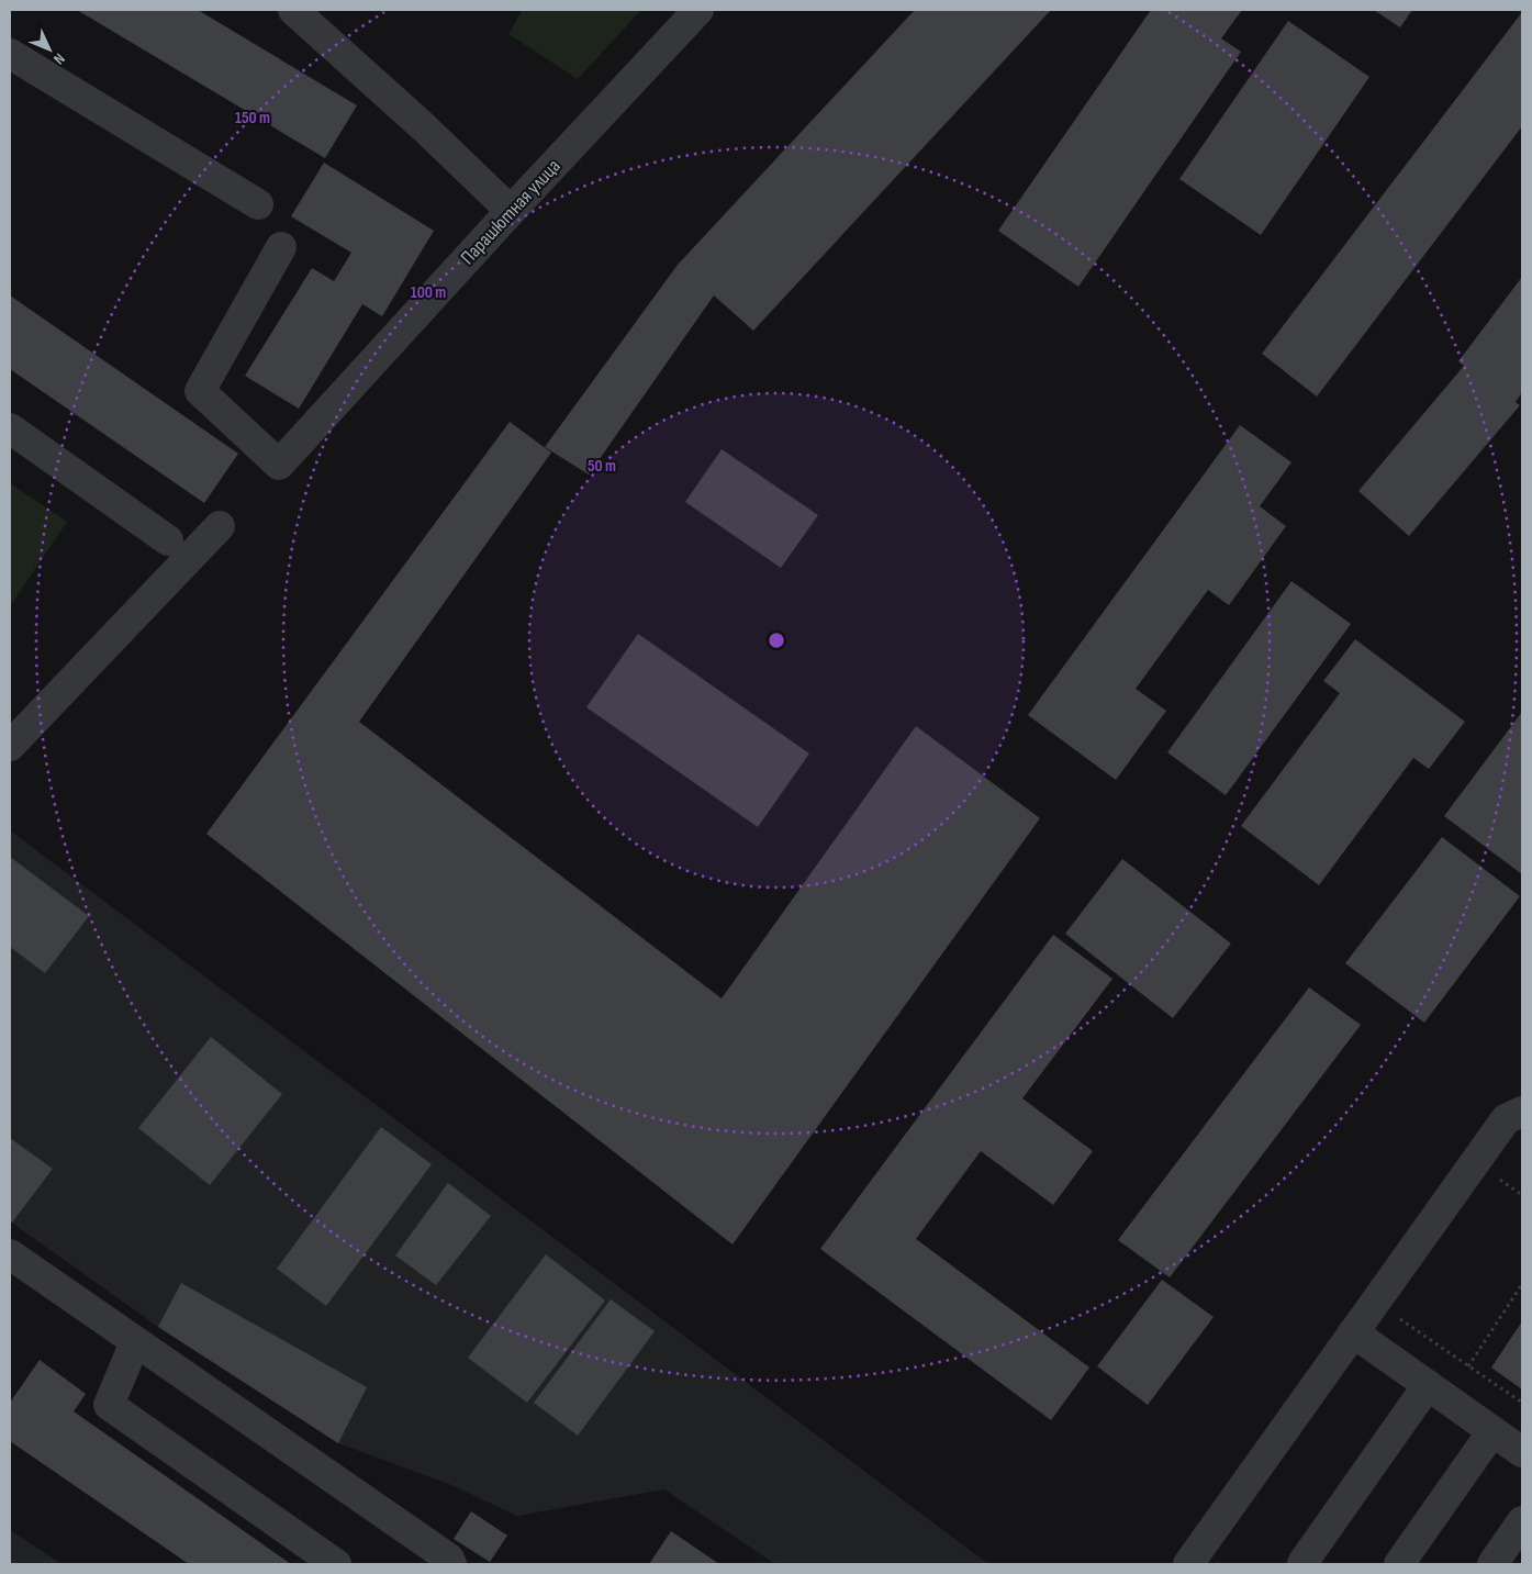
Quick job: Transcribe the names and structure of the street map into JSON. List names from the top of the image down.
{
  "streets": {
    "street": ["Парашютная улица"]
  },
  "north": "bottom right",
  "rings": ["150 m", "100 m", "50 m"]
}
